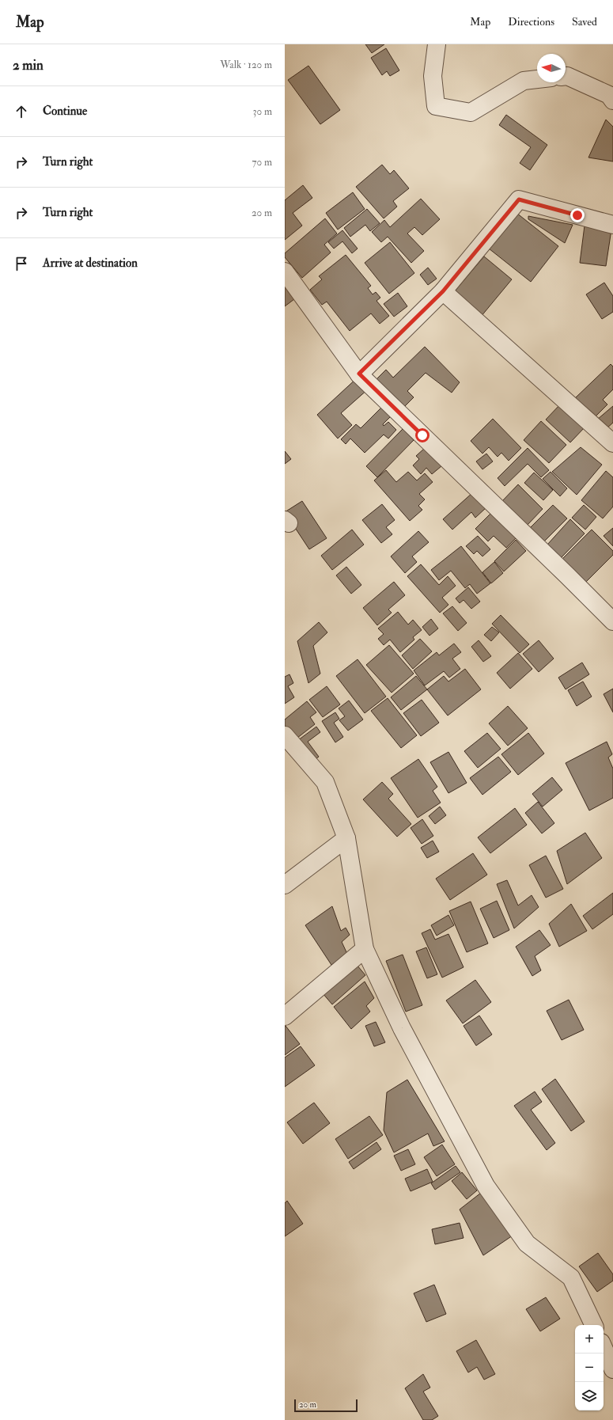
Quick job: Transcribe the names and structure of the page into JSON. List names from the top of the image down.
{
  "scale_bar": "20 m",
  "north": "left",
  "page": {
    "header": "Map",
    "nav": ["Map", "Directions", "Saved"],
    "heading": ["2 min", "Walk · 120 m"],
    "list": [
      ["Continue", "30 m"],
      ["Turn right", "70 m"],
      ["Turn right", "20 m"],
      "Arrive at destination"
    ],
    "map_buttons": ["+", "−"],
    "scale": "20 m"
  }
}
